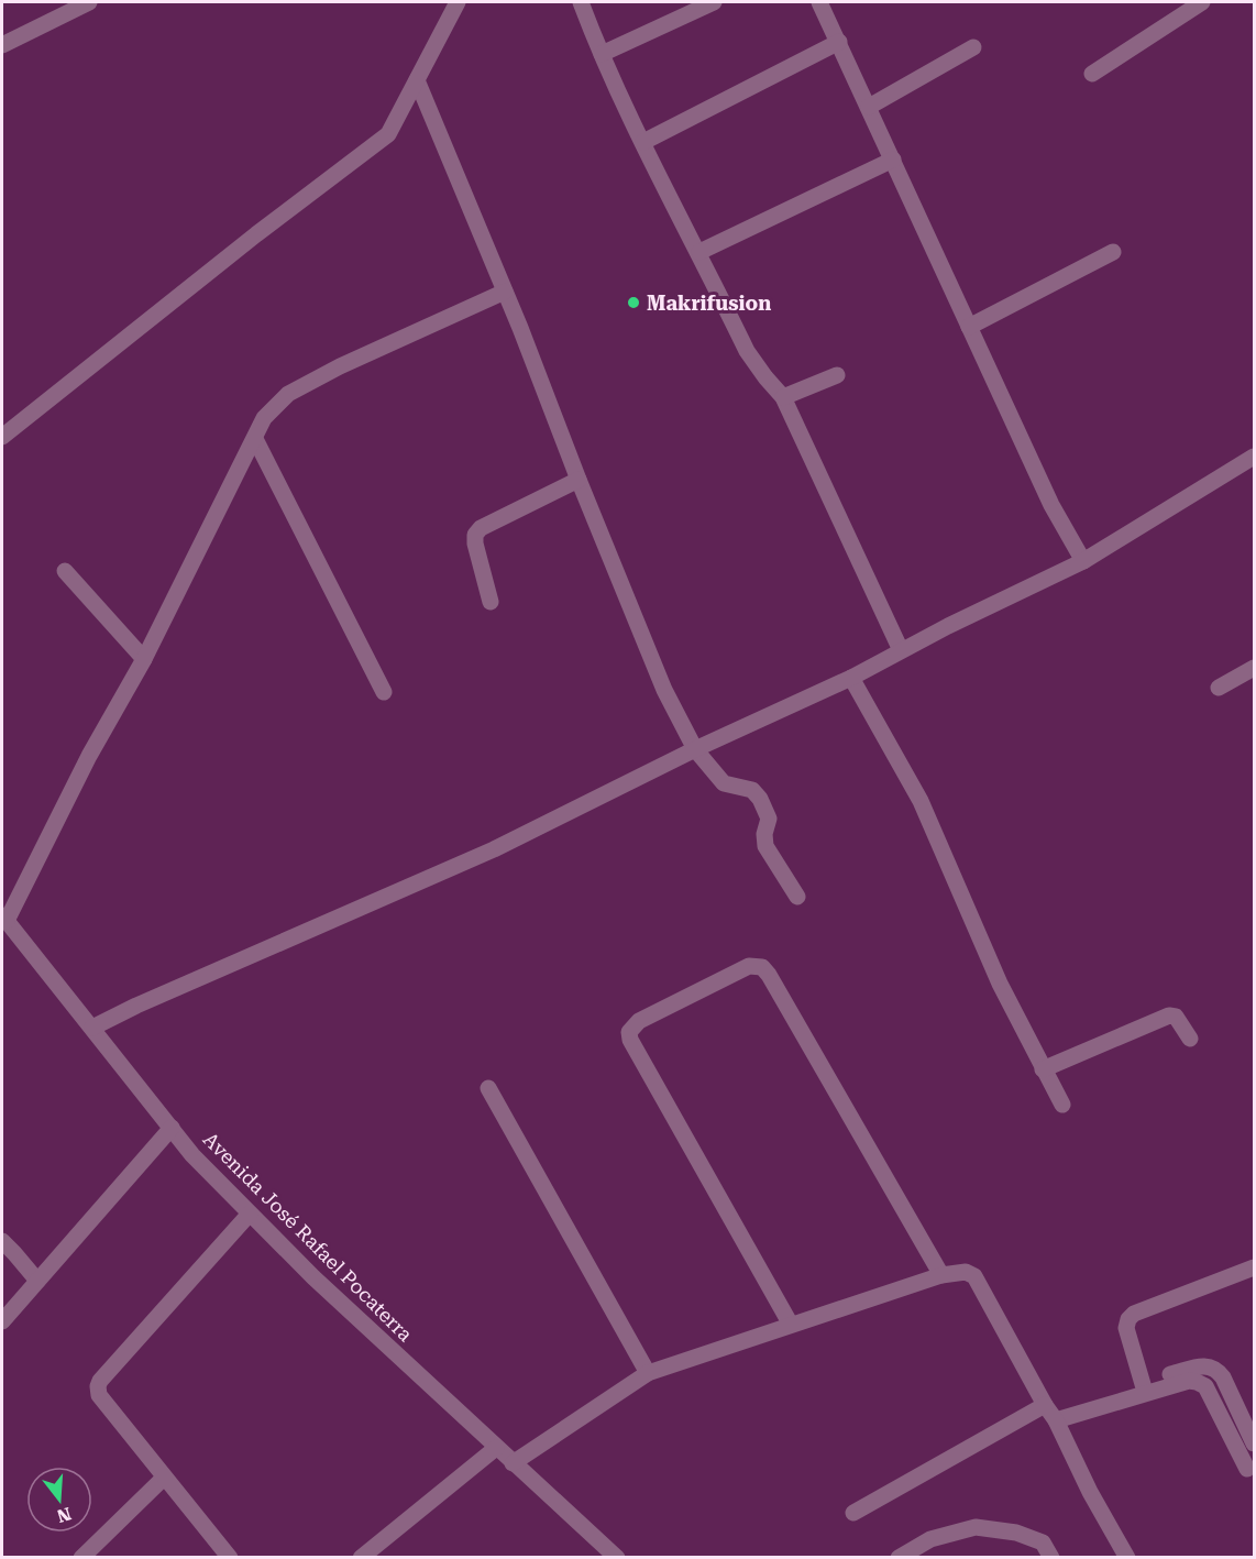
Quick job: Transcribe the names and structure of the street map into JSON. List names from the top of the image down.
{
  "streets": {
    "street": ["Avenida José Rafael Pocaterra"]
  },
  "places": ["Makrifusion"],
  "north": "bottom"
}
